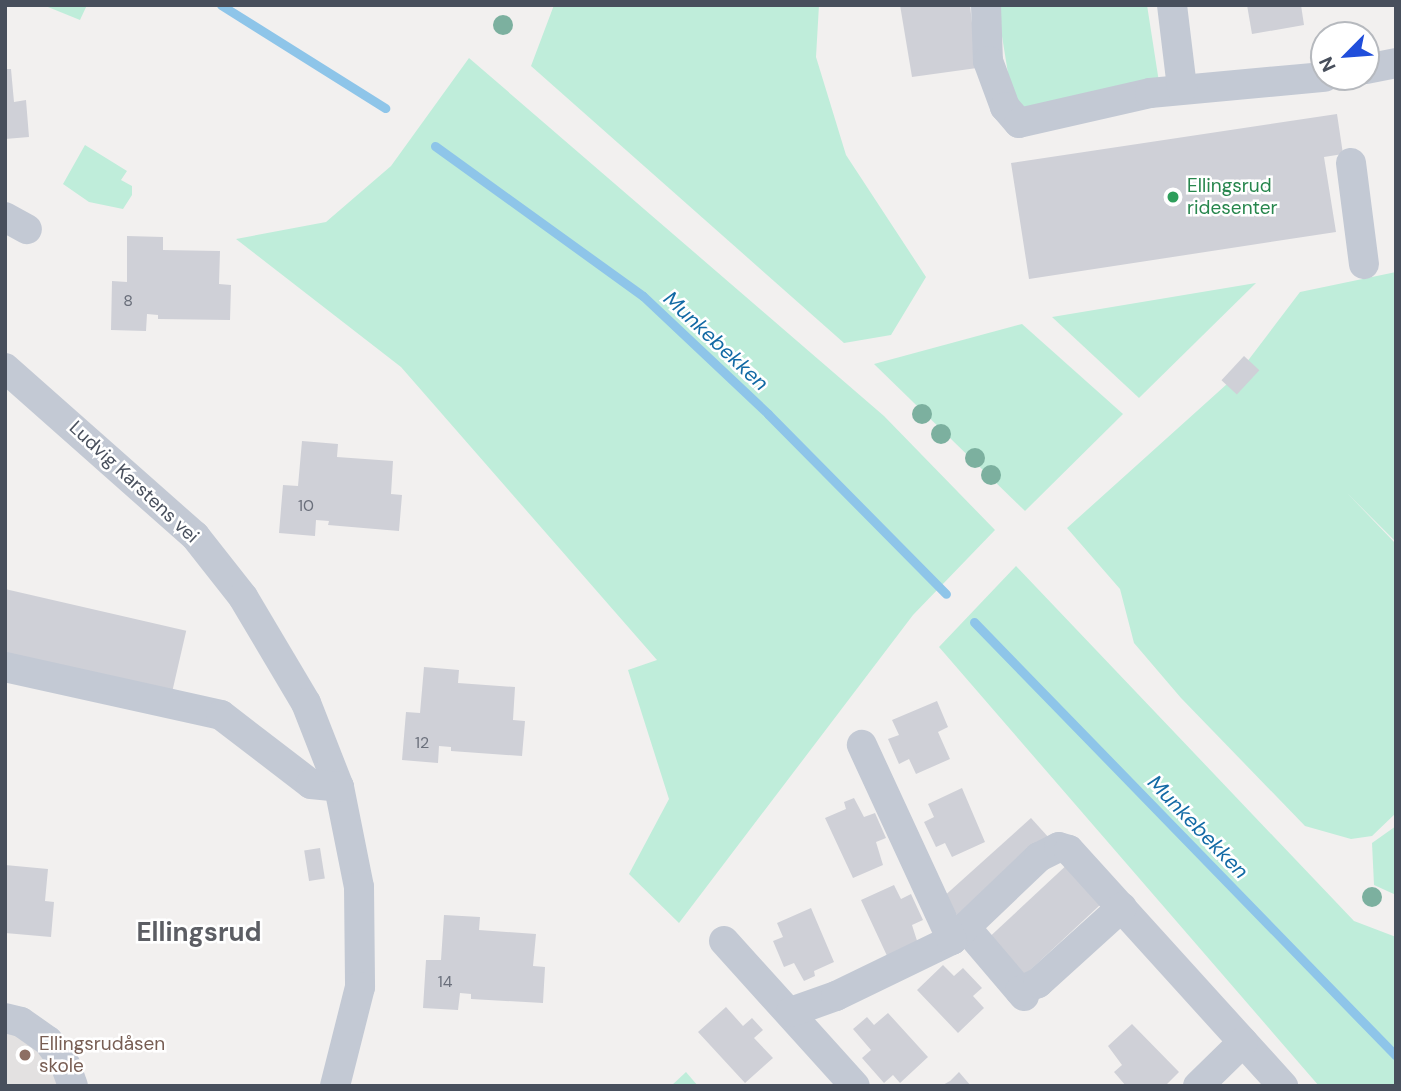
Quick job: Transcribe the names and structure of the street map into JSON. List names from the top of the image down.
{
  "streets": {
    "street": ["Ludvig Karstens vei"]
  },
  "districts": ["Ellingsrud"],
  "water": ["Munkebekken"],
  "places": ["Ellingsrud ridesenter", "Ellingsrudåsen skole"],
  "house_numbers": [
    "8",
    "10",
    "12",
    "14"
  ],
  "north": "bottom left"
}
